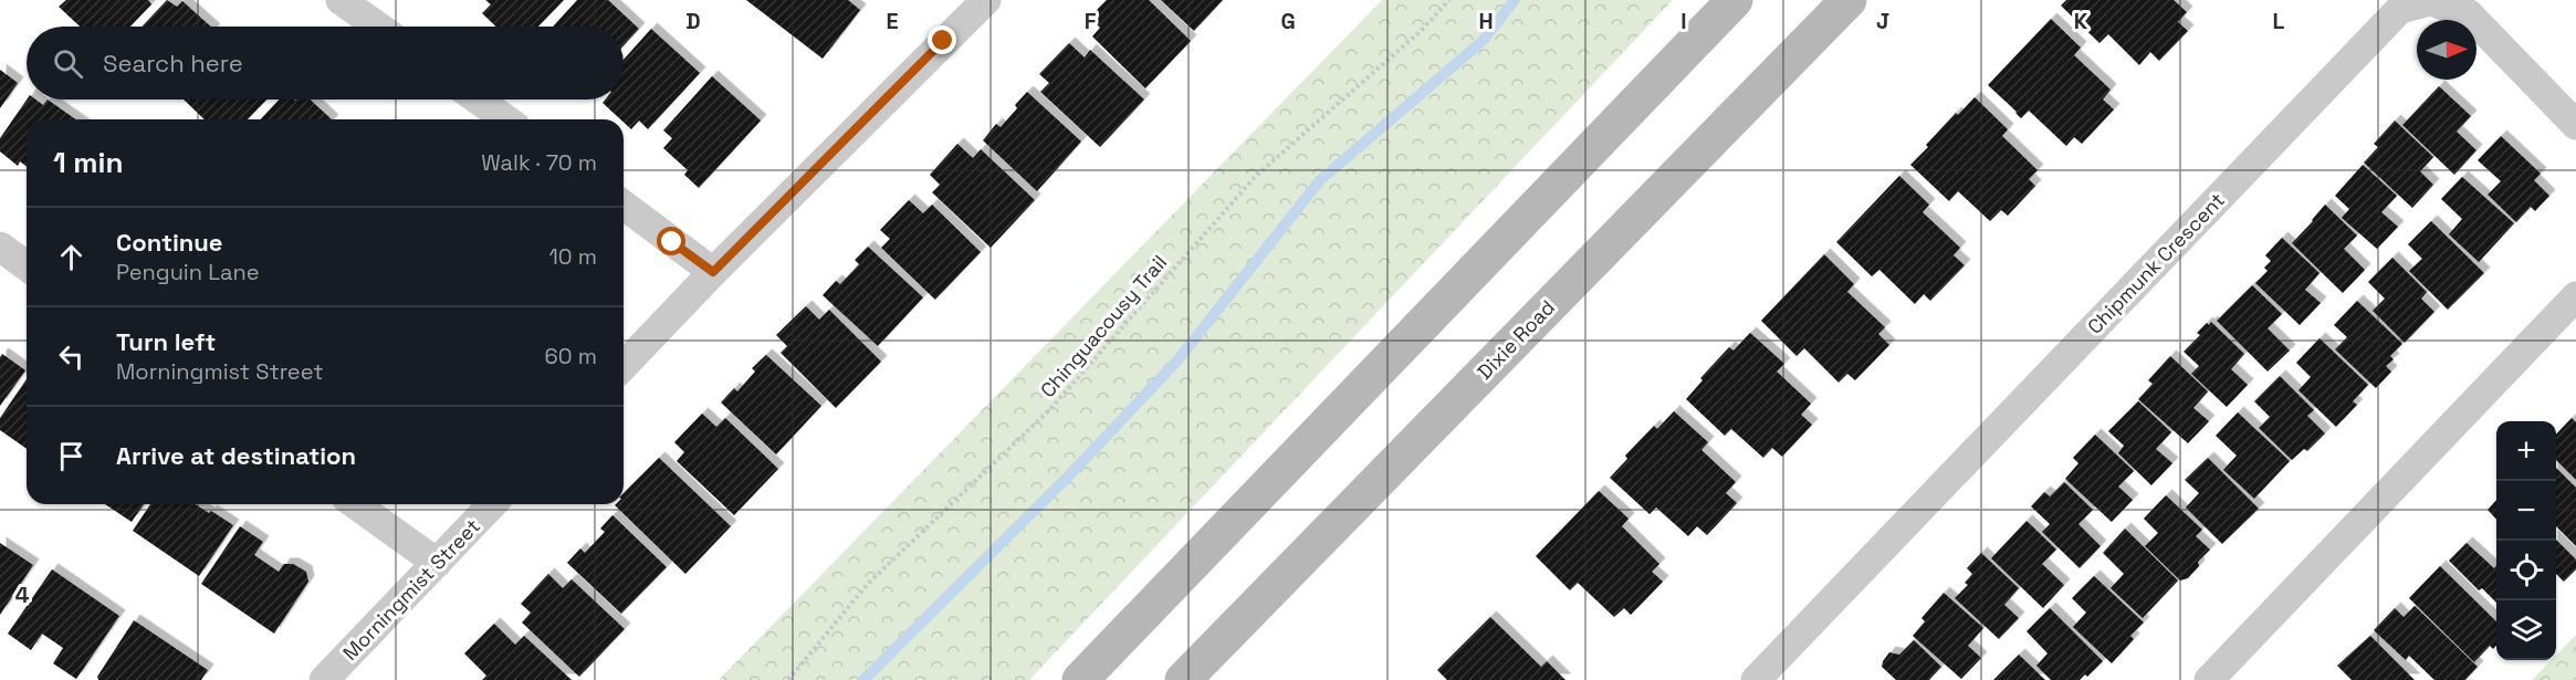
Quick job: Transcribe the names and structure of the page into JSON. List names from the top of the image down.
{
  "streets": {
    "main road": ["Dixie Road"],
    "street": ["Chipmunk Crescent", "Morningmist Street"],
    "path": ["Chinguacousy Trail"]
  },
  "north": "right",
  "page": {
    "search": "Search here",
    "heading": ["1 min", "Walk · 70 m"],
    "list": [
      ["Continue", "Penguin Lane", "10 m"],
      ["Turn left", "Morningmist Street", "60 m"],
      "Arrive at destination"
    ],
    "map_buttons": ["+", "−"]
  },
  "grid": {
    "columns": [
      "D",
      "E",
      "F",
      "G",
      "H",
      "I",
      "J",
      "K",
      "L"
    ],
    "rows": ["4"]
  }
}
